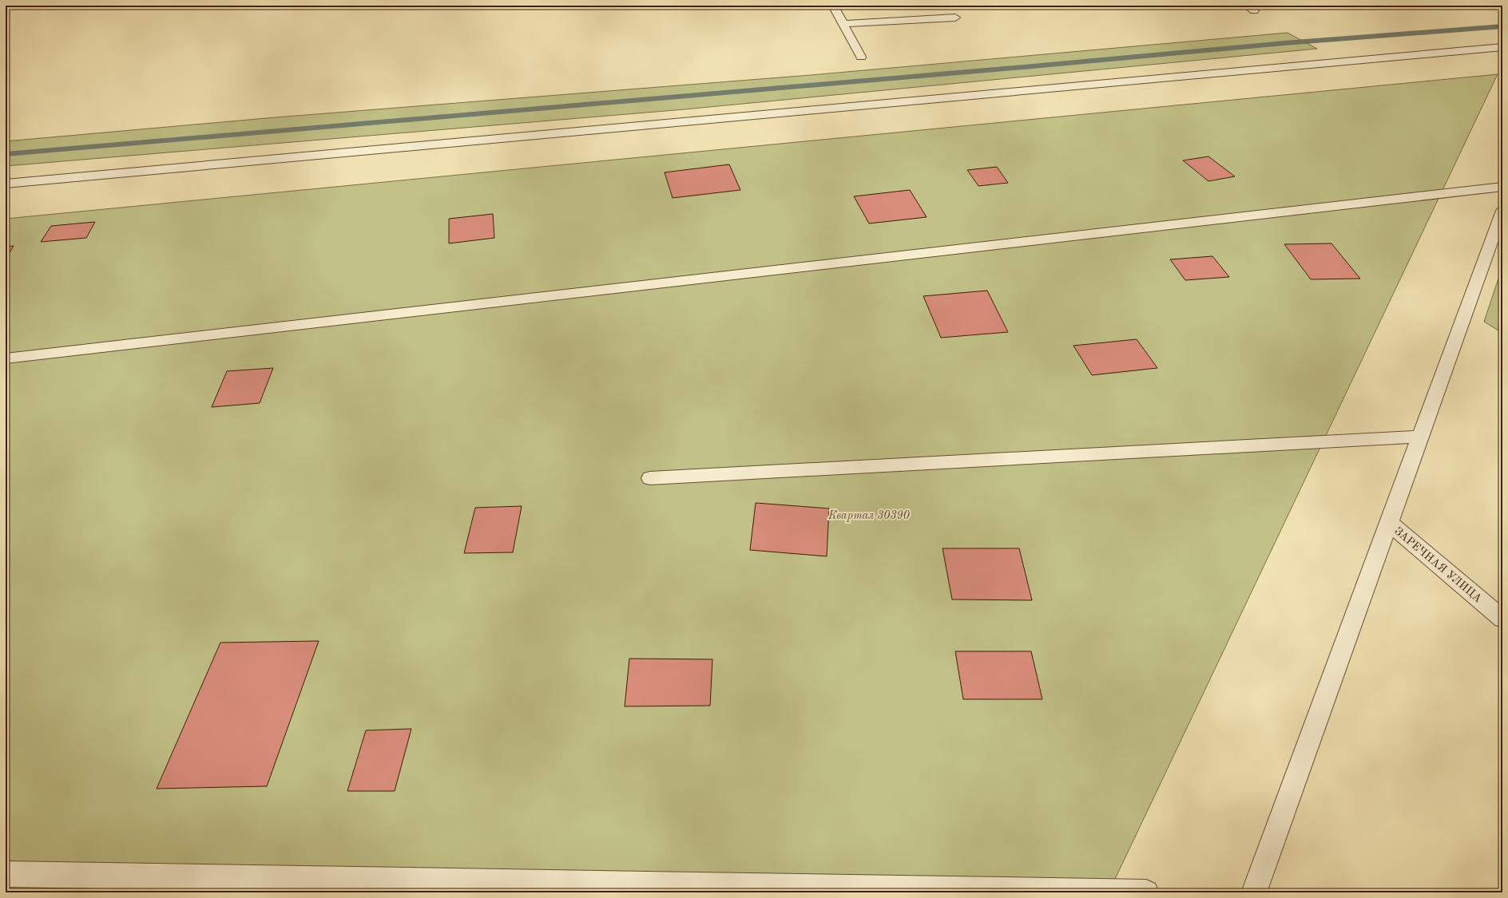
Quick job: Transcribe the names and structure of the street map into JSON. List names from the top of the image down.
{
  "streets": {
    "street": ["ЗАРЕЧНАЯ УЛИЦА"]
  },
  "parks": ["Квартал 30390"]
}
